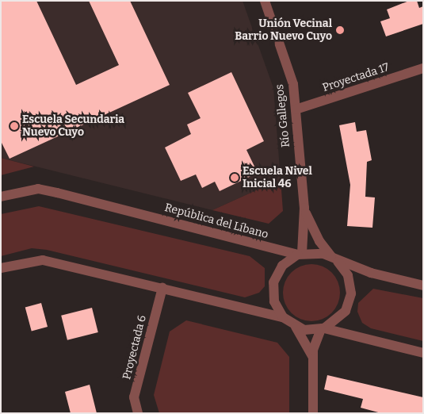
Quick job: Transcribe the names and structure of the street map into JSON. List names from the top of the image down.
{
  "streets": {
    "street": [
      "Proyectada 17",
      "Río Gallegos",
      "República del Líbano",
      "Proyectada 6"
    ]
  },
  "crossings": [
    ["Proyectada 17", "Río Gallegos"],
    ["Río Gallegos", "República del Líbano"]
  ],
  "places": ["Unión Vecinal Barrio Nuevo Cuyo", "Escuela Secundaria Nuevo Cuyo", "Escuela Nivel Inicial 46"]
}
